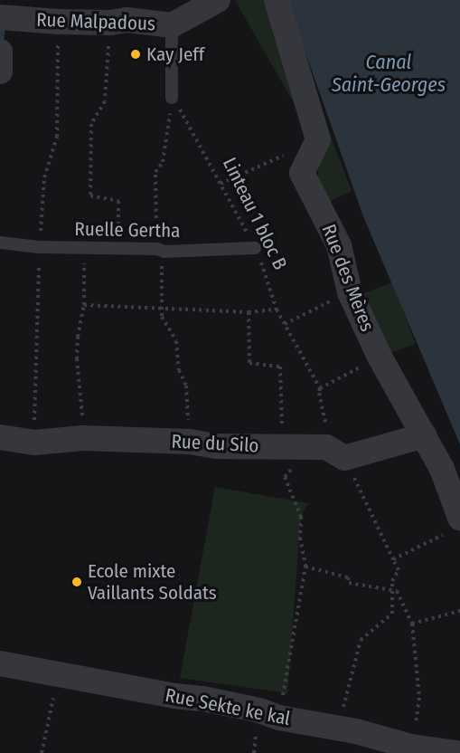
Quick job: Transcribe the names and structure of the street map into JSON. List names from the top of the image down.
{
  "streets": {
    "street": [
      "Rue Malpadous",
      "Rue des Mères",
      "Rue du Silo",
      "Rue Sekte ke kal"
    ],
    "lane": ["Ruelle Gertha"],
    "path": ["Linteau 1 bloc B"]
  },
  "crossings": [
    ["Linteau 1 bloc B", "Ruelle Gertha"],
    ["Linteau 1 bloc B", "Rue du Silo"],
    ["Rue des Mères", "Rue du Silo"]
  ],
  "water": ["Canal Saint-Georges"],
  "places": ["Kay Jeff", "Ecole mixte Vaillants Soldats"]
}
